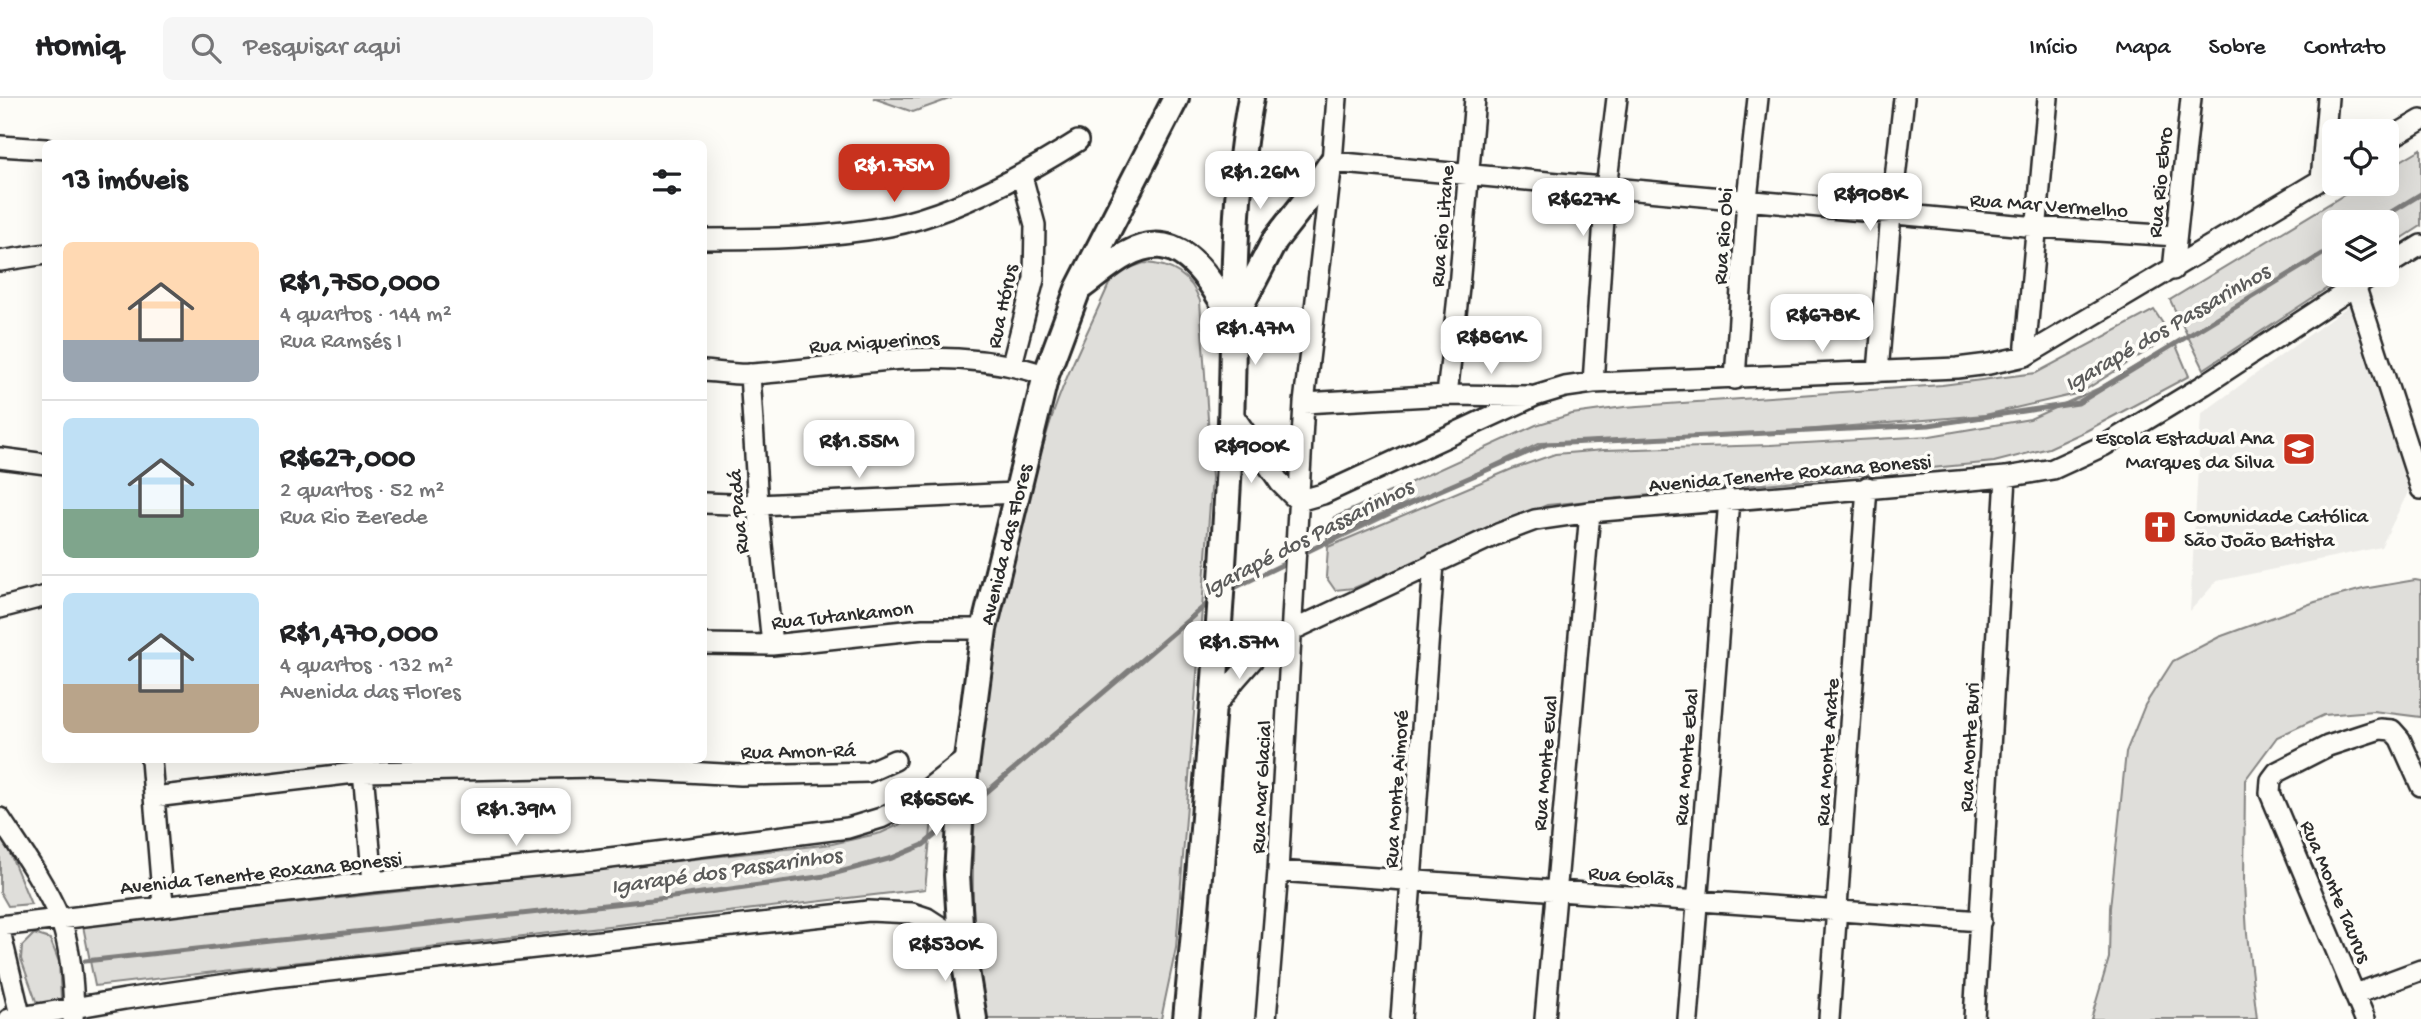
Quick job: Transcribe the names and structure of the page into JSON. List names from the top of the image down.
{
  "streets": {
    "main road": ["Avenida das Flores"],
    "street": [
      "Rua Rio Ebro",
      "Rua Mar Vermelho",
      "Rua Rio Litane",
      "Rua Rio Obi",
      "Rua Hórus",
      "Rua Miquerinos",
      "Avenida Tenente Roxana Bonessi",
      "Rua Padá",
      "Rua Tutankamon",
      "Rua Monte Buri",
      "Rua Amon-Rá",
      "Rua Monte Arate",
      "Rua Monte Ebal",
      "Rua Monte Eval",
      "Rua Mar Glacial",
      "Rua Monte Aimoré",
      "Rua Golãs",
      "Rua Monte Taurus"
    ]
  },
  "crossings": [
    ["Rua Rio Ebro", "Rua Mar Vermelho"],
    ["Rua Mar Vermelho", "Rua Rio Litane"],
    ["Rua Mar Vermelho", "Rua Rio Obi"],
    ["Rua Mar Vermelho", "Rua Mar Glacial"],
    ["Rua Hórus", "Rua Miquerinos"],
    ["Rua Miquerinos", "Rua Padá"],
    ["Rua Miquerinos", "Avenida das Flores"],
    ["Avenida Tenente Roxana Bonessi", "Avenida das Flores"],
    ["Avenida Tenente Roxana Bonessi", "Rua Monte Buri"],
    ["Avenida Tenente Roxana Bonessi", "Rua Monte Arate"],
    ["Avenida Tenente Roxana Bonessi", "Rua Monte Ebal"],
    ["Avenida Tenente Roxana Bonessi", "Rua Monte Eval"],
    ["Avenida Tenente Roxana Bonessi", "Rua Mar Glacial"],
    ["Avenida Tenente Roxana Bonessi", "Rua Monte Aimoré"],
    ["Rua Padá", "Rua Tutankamon"],
    ["Avenida das Flores", "Rua Tutankamon"],
    ["Rua Monte Buri", "Rua Golãs"],
    ["Rua Monte Arate", "Rua Golãs"],
    ["Rua Monte Ebal", "Rua Golãs"],
    ["Rua Monte Eval", "Rua Golãs"],
    ["Rua Mar Glacial", "Rua Golãs"],
    ["Rua Monte Aimoré", "Rua Golãs"]
  ],
  "water": ["Igarapé dos Passarinhos"],
  "places": {
    "school or university": ["Escola Estadual Ana Marques da Silva"],
    "church": ["Comunidade Católica São João Batista"]
  },
  "page": {
    "header": "Homiq",
    "search": "Pesquisar aqui",
    "nav": [
      "Início",
      "Mapa",
      "Sobre",
      "Contato"
    ],
    "heading": "13 imóveis",
    "price": [
      "R$1.75M",
      "R$1.26M",
      "R$908K",
      "R$627K",
      "R$678K",
      "R$1.47M",
      "R$861K",
      "R$1.55M",
      "R$900K",
      "R$1.57M",
      "R$656K",
      "R$1.39M",
      "R$530K"
    ],
    "list": [
      {
        "name": "R$1,750,000",
        "note": "4 quartos · 144 m² · Rua Ramsés I"
      },
      {
        "name": "R$627,000",
        "note": "2 quartos · 52 m² · Rua Rio Zerede"
      },
      {
        "name": "R$1,470,000",
        "note": "4 quartos · 132 m² · Avenida das Flores"
      }
    ]
  }
}
